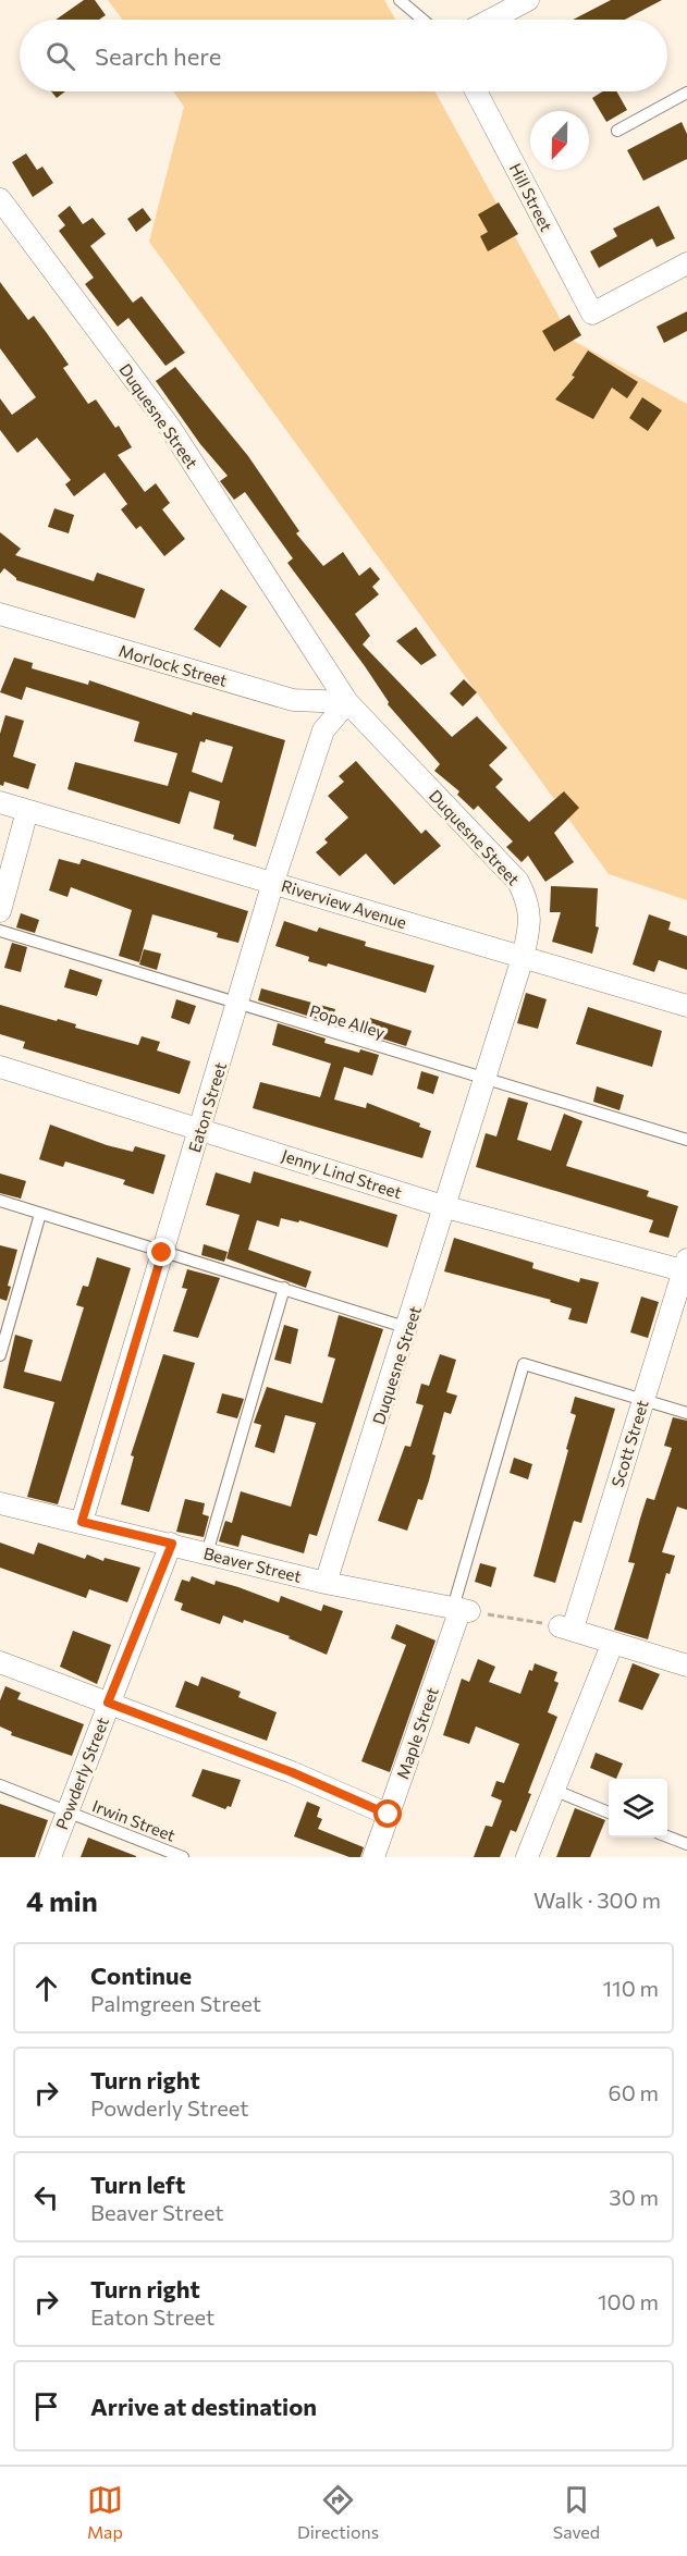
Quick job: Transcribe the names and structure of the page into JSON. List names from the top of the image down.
{
  "streets": {
    "street": [
      "Hill Street",
      "Duquesne Street",
      "Morlock Street",
      "Riverview Avenue",
      "Eaton Street",
      "Jenny Lind Street",
      "Scott Street",
      "Beaver Street",
      "Maple Street",
      "Powderly Street"
    ],
    "lane": ["Pope Alley", "Irwin Street"]
  },
  "crossings": [
    ["Duquesne Street", "Morlock Street"],
    ["Duquesne Street", "Riverview Avenue"],
    ["Duquesne Street", "Pope Alley"],
    ["Duquesne Street", "Eaton Street"],
    ["Duquesne Street", "Jenny Lind Street"],
    ["Duquesne Street", "Beaver Street"],
    ["Morlock Street", "Eaton Street"],
    ["Riverview Avenue", "Eaton Street"],
    ["Pope Alley", "Eaton Street"],
    ["Eaton Street", "Jenny Lind Street"],
    ["Eaton Street", "Beaver Street"],
    ["Jenny Lind Street", "Scott Street"],
    ["Beaver Street", "Maple Street"],
    ["Beaver Street", "Powderly Street"],
    ["Powderly Street", "Irwin Street"]
  ],
  "north": "bottom",
  "page": {
    "search": "Search here",
    "heading": ["4 min", "Walk · 300 m"],
    "list": [
      ["Continue", "Palmgreen Street", "110 m"],
      ["Turn right", "Powderly Street", "60 m"],
      ["Turn left", "Beaver Street", "30 m"],
      ["Turn right", "Eaton Street", "100 m"],
      "Arrive at destination"
    ],
    "nav": ["Map", "Directions", "Saved"]
  }
}
